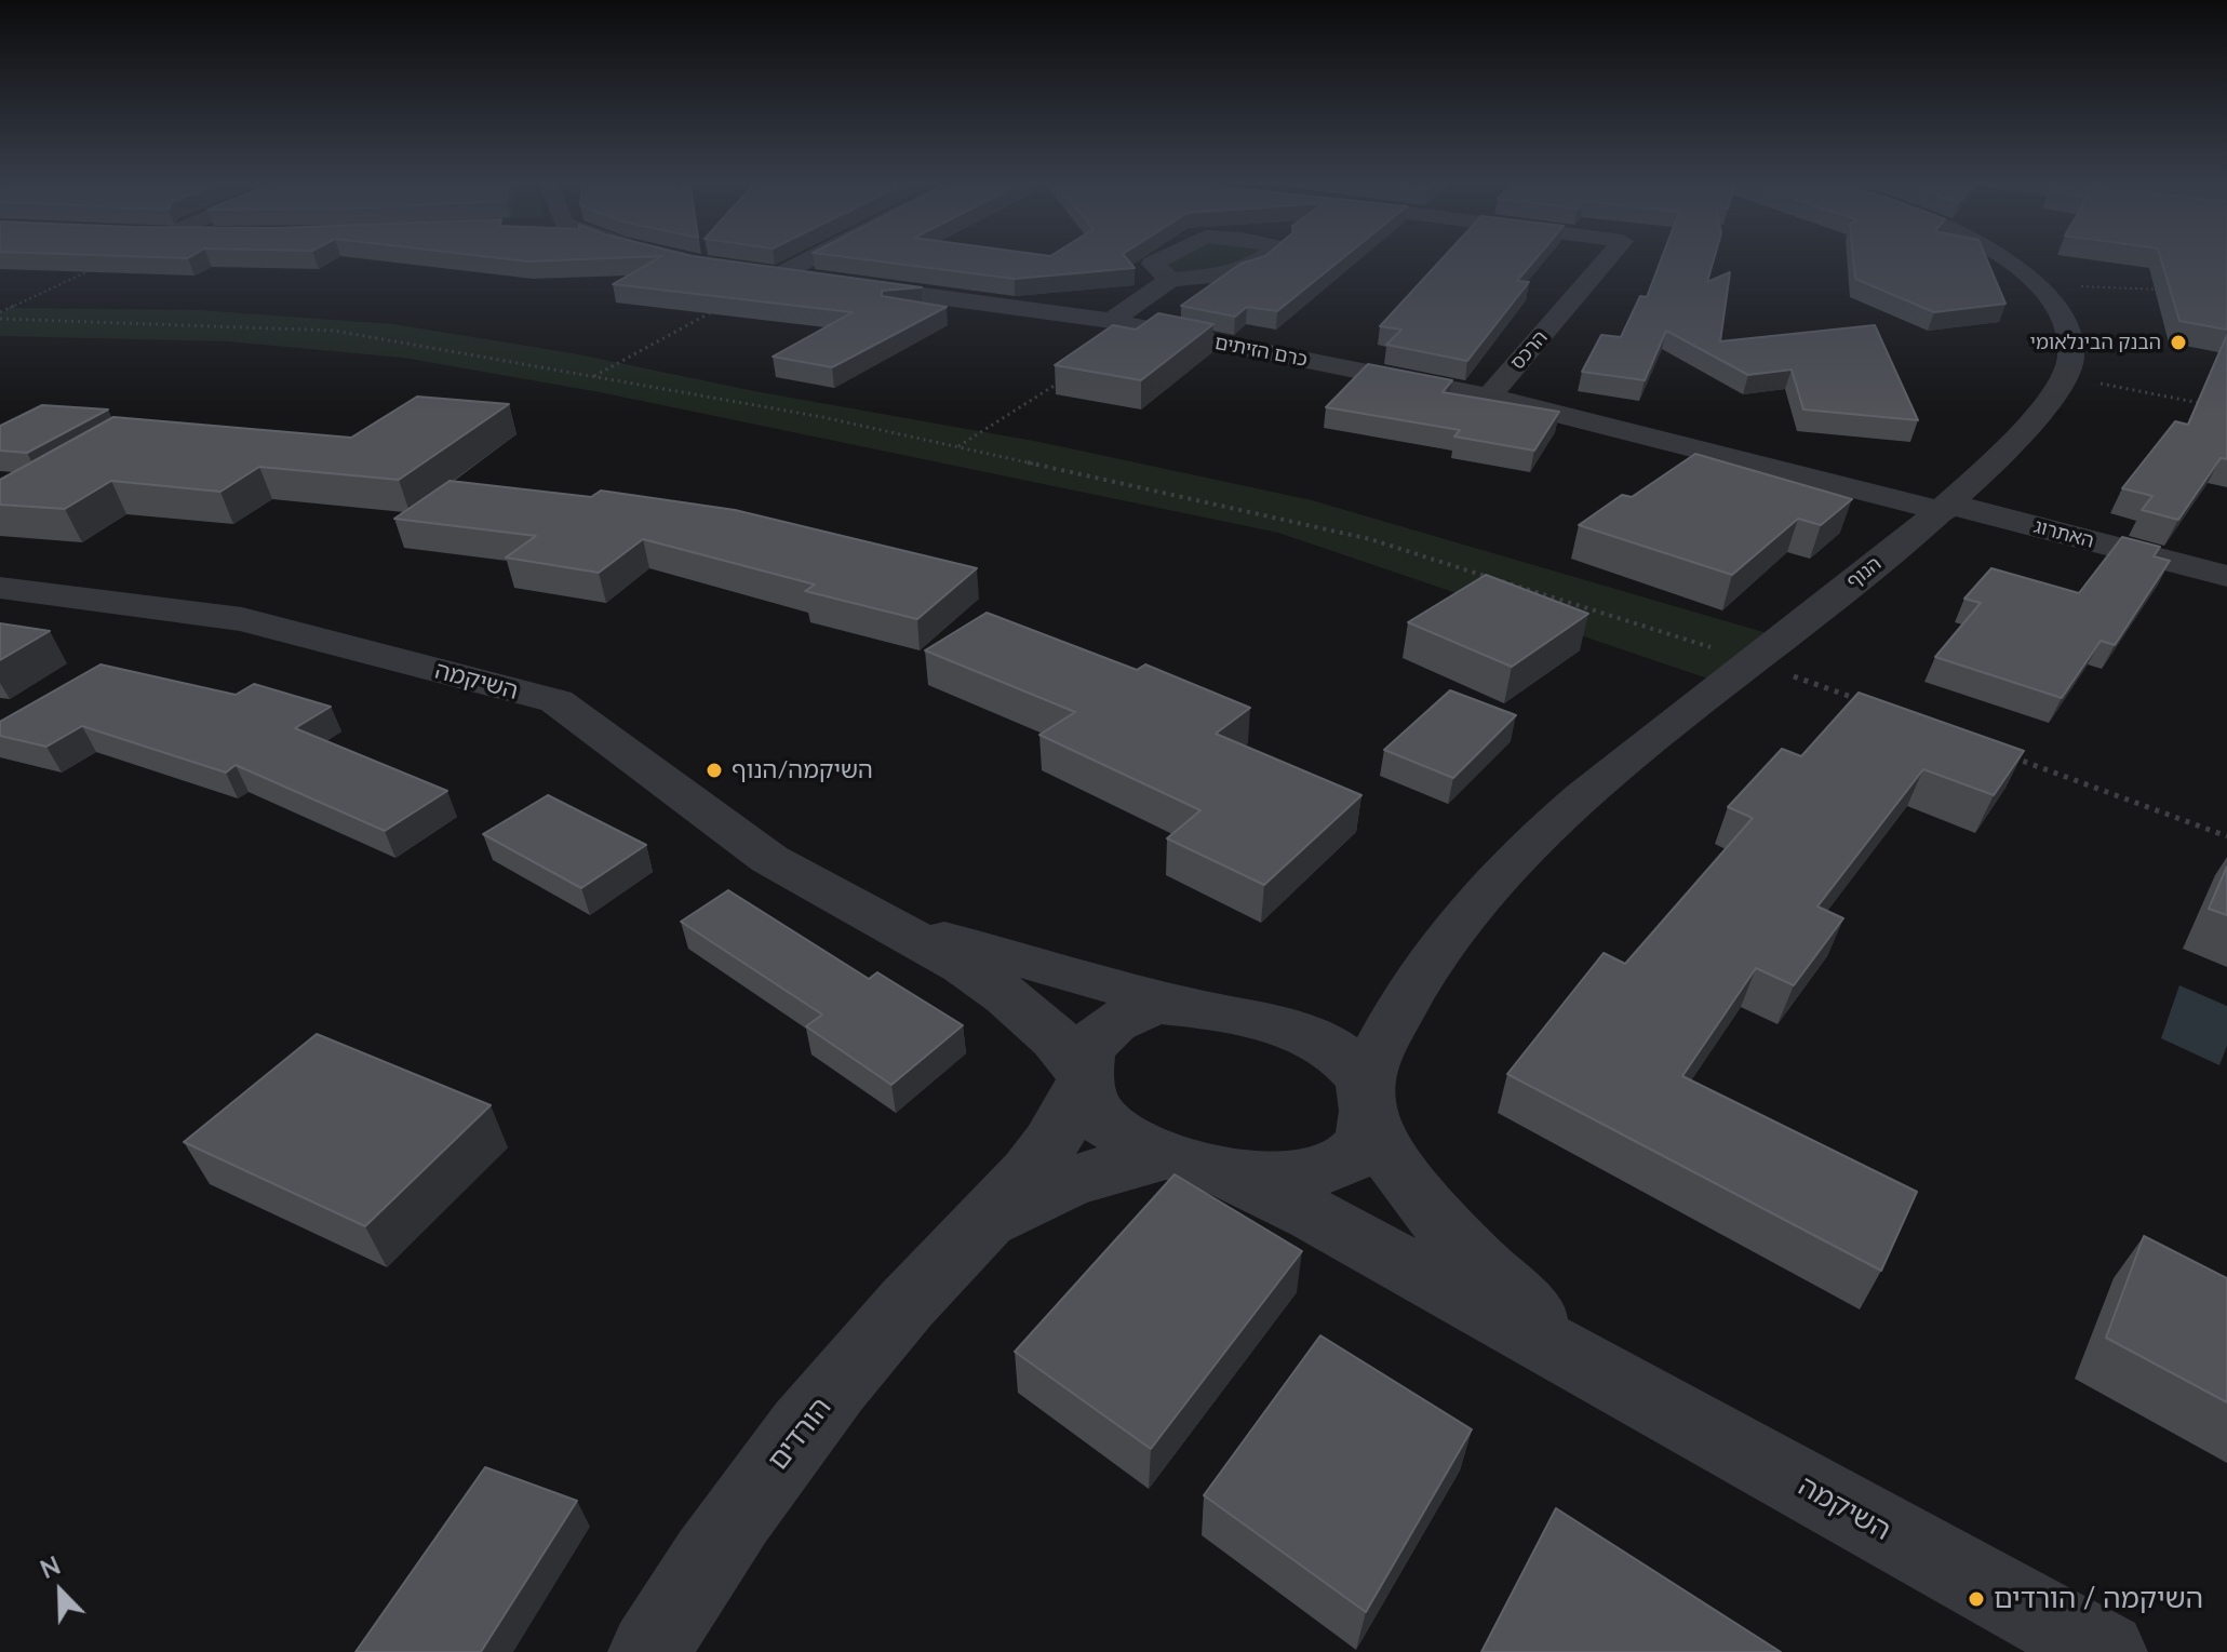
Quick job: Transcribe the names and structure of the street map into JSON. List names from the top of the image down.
{
  "streets": {
    "street": [
      "הרכס",
      "כרם הזיתים",
      "האתרוג",
      "הנוף",
      "השיקמה",
      "הורדים"
    ]
  },
  "crossings": [
    ["הרכס", "כרם הזיתים"],
    ["כרם הזיתים", "האתרוג"],
    ["כרם הזיתים", "הנוף"],
    ["האתרוג", "הנוף"],
    ["הנוף", "הורדים"]
  ],
  "places": ["הבנק הבינלאומי", "השיקמה/הנוף", "השיקמה / הורדים"],
  "north": "top left"
}
